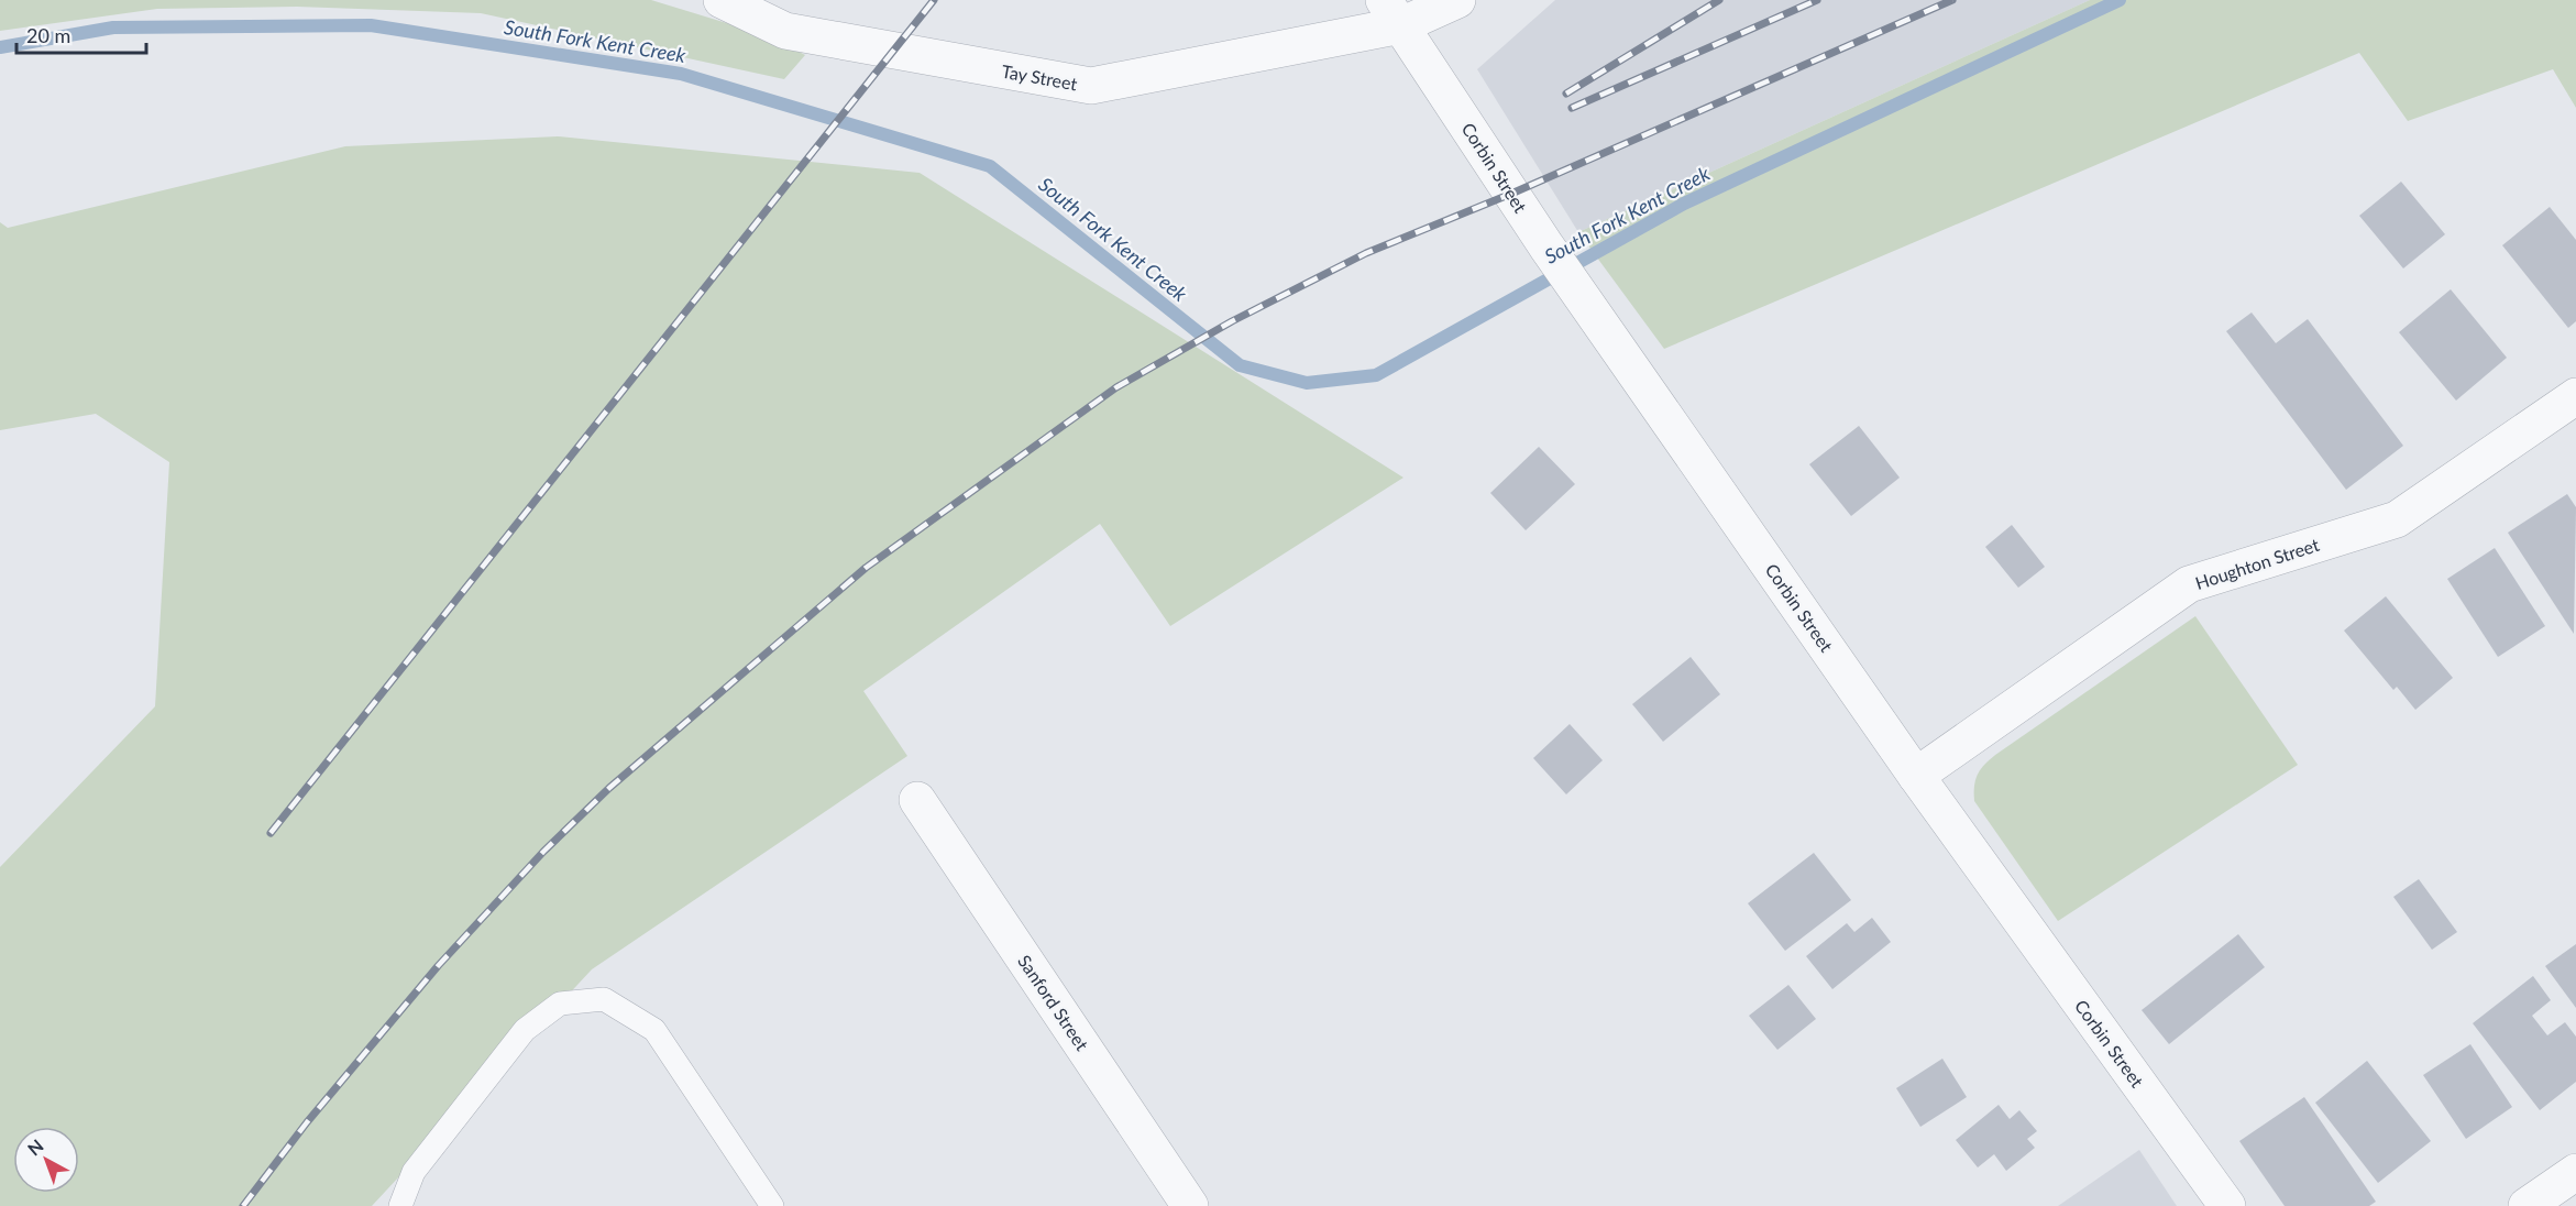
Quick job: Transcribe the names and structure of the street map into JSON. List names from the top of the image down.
{
  "streets": {
    "street": [
      "Tay Street",
      "Corbin Street",
      "Houghton Street",
      "Sanford Street"
    ]
  },
  "crossings": [
    ["Tay Street", "Corbin Street"],
    ["Corbin Street", "Houghton Street"]
  ],
  "water": ["South Fork Kent Creek"],
  "scale_bar": "20 m",
  "north": "top left"
}
